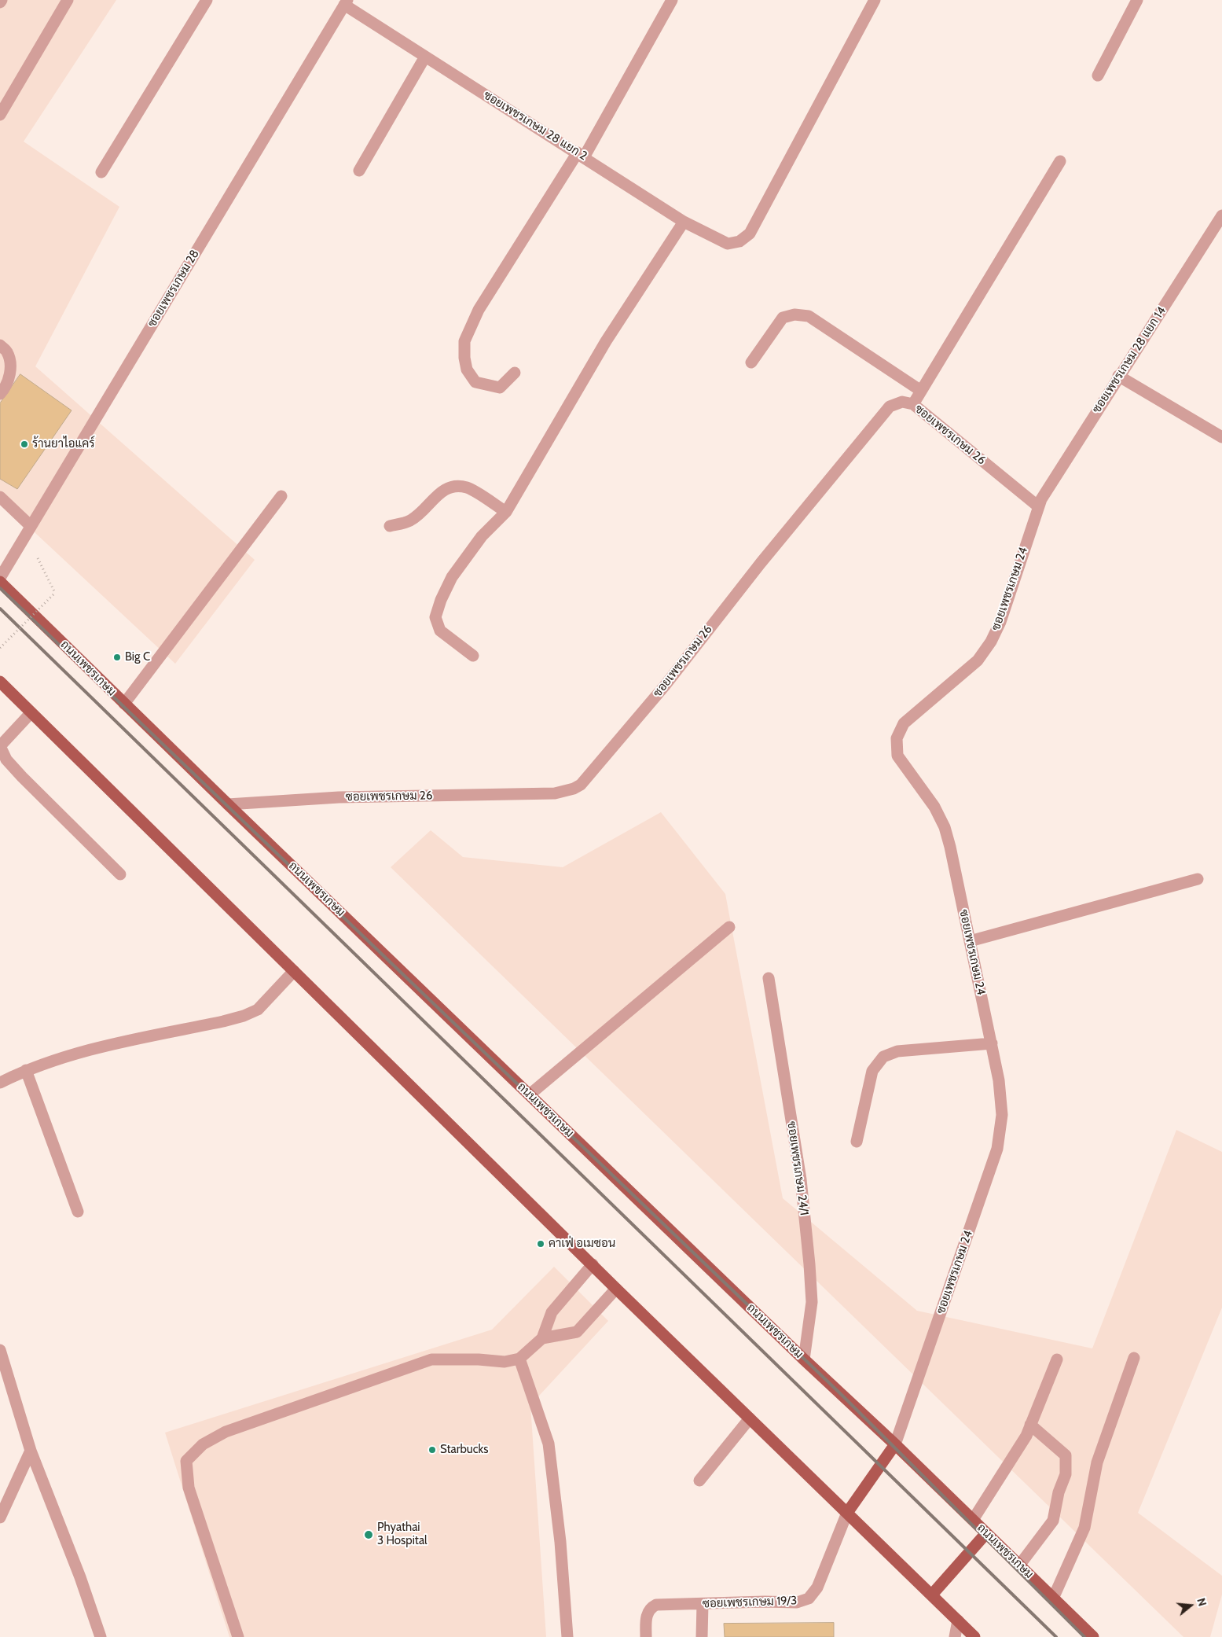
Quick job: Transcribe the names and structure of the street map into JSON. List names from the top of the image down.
{
  "streets": {
    "main road": ["ถนนเพชรเกษม"],
    "street": [
      "ซอยเพชรเกษม 28 แยก 2",
      "ซอยเพชรเกษม 28",
      "ซอยเพชรเกษม 28 แยก 14",
      "ซอยเพชรเกษม 26",
      "ซอยเพชรเกษม 24",
      "ซอยเพชรเกษม 24/1",
      "ซอยเพชรเกษม 19/3"
    ]
  },
  "crossings": [
    ["ซอยเพชรเกษม 28 แยก 2", "ซอยเพชรเกษม 28"],
    ["ซอยเพชรเกษม 28 แยก 14", "ซอยเพชรเกษม 26"],
    ["ซอยเพชรเกษม 28 แยก 14", "ซอยเพชรเกษม 24"],
    ["ซอยเพชรเกษม 26", "ซอยเพชรเกษม 24"],
    ["ซอยเพชรเกษม 26", "ถนนเพชรเกษม"],
    ["ซอยเพชรเกษม 24", "ถนนเพชรเกษม"],
    ["ถนนเพชรเกษม", "ซอยเพชรเกษม 24/1"]
  ],
  "places": [
    "ร้านยาไอแคร์",
    "Big C",
    "คาเฟ่ อเมซอน",
    "Starbucks",
    "Phyathai 3 Hospital"
  ],
  "north": "right"
}
